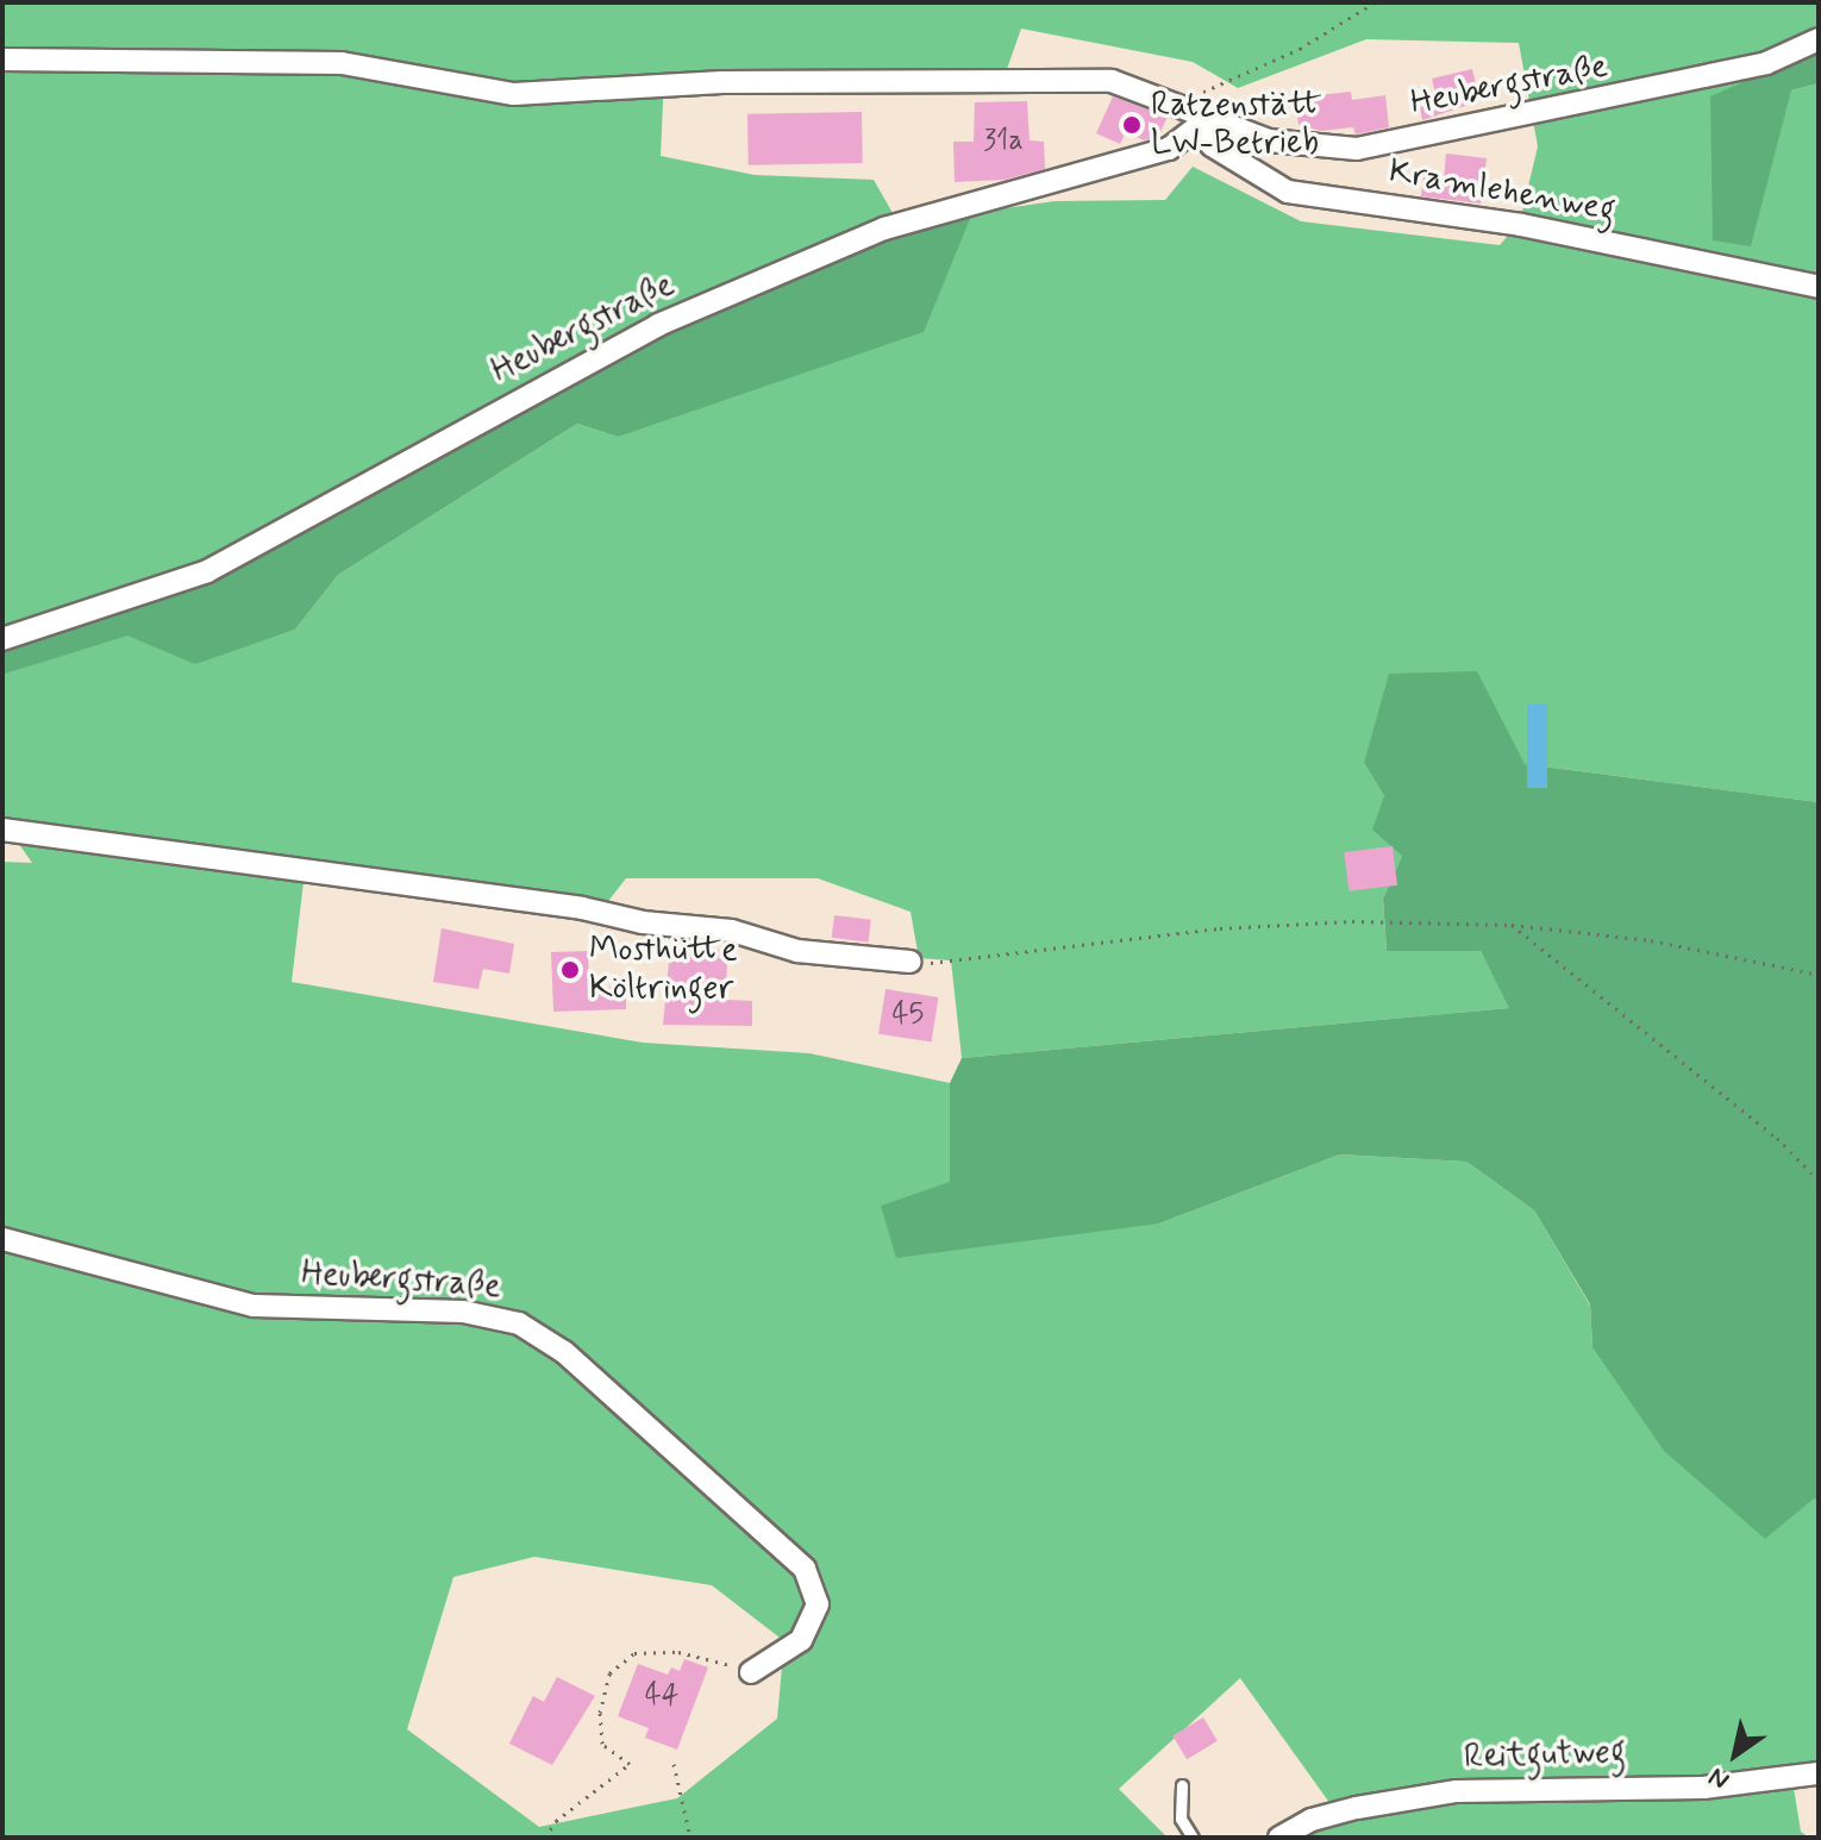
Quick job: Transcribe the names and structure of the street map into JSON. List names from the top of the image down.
{
  "streets": {
    "street": ["Heubergstraße", "Kramlehenweg", "Reitgutweg"]
  },
  "crossings": [
    ["Heubergstraße", "Kramlehenweg"]
  ],
  "places": ["Ratzenstätt LW-Betrieb", "Mosthütte Költringer"],
  "house_numbers": ["31a", "45", "44"],
  "north": "bottom left"
}
